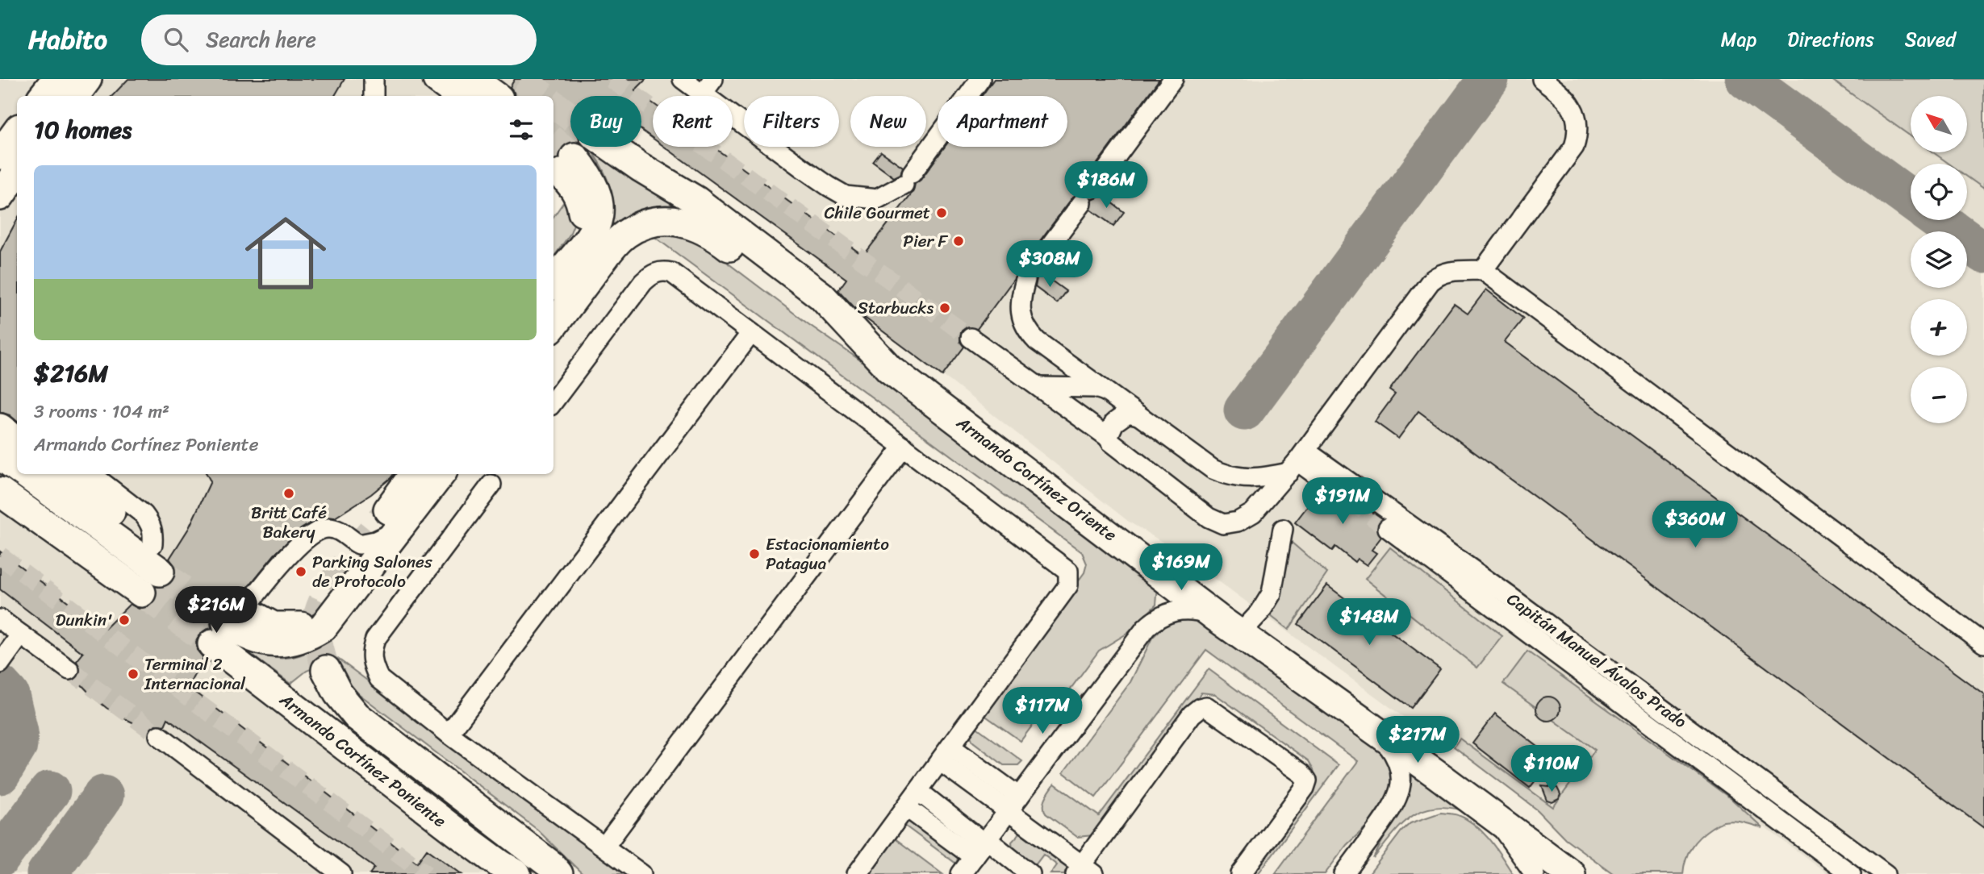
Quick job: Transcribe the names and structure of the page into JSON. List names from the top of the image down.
{
  "streets": {
    "highway": ["Armando Cortínez Oriente", "Armando Cortínez Poniente"],
    "street": ["Capitán Manuel Ávalos Prado"]
  },
  "places": [
    "Chile Gourmet",
    "Pier F",
    "Starbucks",
    "Britt Café Bakery",
    "Estacionamiento Patagua",
    "Parking Salones de Protocolo",
    "Dunkin'",
    "Terminal 2 Internacional"
  ],
  "north": "top left",
  "page": {
    "header": "Habito",
    "search": "Search here",
    "nav": ["Map", "Directions", "Saved"],
    "map_buttons": ["+", "−"],
    "chip": [
      "Buy",
      "Rent",
      "Filters",
      "New",
      "Apartment"
    ],
    "heading": "10 homes",
    "price": [
      "$186M",
      "$308M",
      "$191M",
      "$360M",
      "$169M",
      "$216M",
      "$148M",
      "$117M",
      "$217M",
      "$110M"
    ],
    "list": [
      {
        "name": "$216M",
        "note": "3 rooms · 104 m² · Armando Cortínez Poniente"
      }
    ]
  }
}
